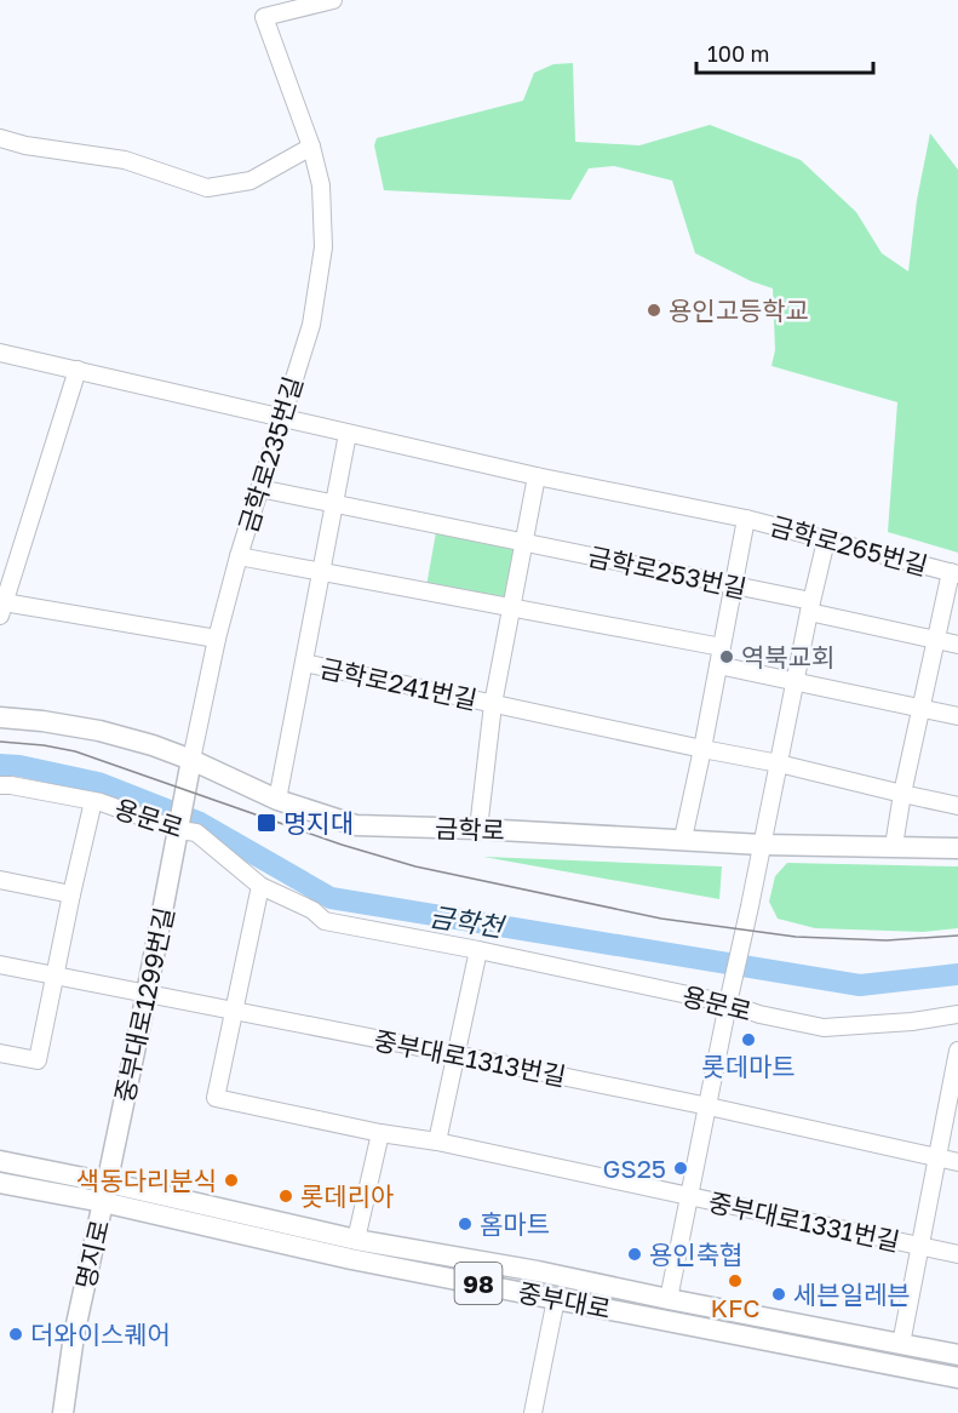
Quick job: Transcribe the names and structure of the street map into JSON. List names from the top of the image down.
{
  "streets": {
    "main road": [
      "금학로",
      "중부대로1299번길",
      "명지로",
      "98",
      "중부대로"
    ],
    "street": [
      "금학로235번길",
      "금학로265번길",
      "금학로253번길",
      "금학로241번길",
      "용문로",
      "중부대로1313번길",
      "중부대로1331번길"
    ]
  },
  "crossings": [
    ["금학로235번길", "금학로"],
    ["금학로235번길", "중부대로1299번길"],
    ["금학로265번길", "금학로253번길"],
    ["금학로265번길", "금학로"],
    ["금학로265번길", "중부대로1331번길"],
    ["금학로253번길", "중부대로1331번길"],
    ["금학로241번길", "금학로"],
    ["용문로", "중부대로1299번길"],
    ["용문로", "중부대로1313번길"],
    ["용문로", "중부대로1331번길"],
    ["금학로", "중부대로1299번길"],
    ["금학로", "중부대로1331번길"],
    ["중부대로1299번길", "중부대로1313번길"],
    ["중부대로1299번길", "명지로"],
    ["중부대로1299번길", "중부대로"],
    ["중부대로1313번길", "중부대로1331번길"],
    ["중부대로1331번길", "중부대로"],
    ["명지로", "중부대로"]
  ],
  "water": ["금학천"],
  "places": {
    "other": [
      "용인고등학교",
      "역북교회",
      "롯데마트",
      "GS25",
      "색동다리분식",
      "롯데리아",
      "홈마트",
      "용인축협",
      "KFC",
      "세븐일레븐",
      "더와이스퀘어"
    ],
    "transit": ["명지대"]
  },
  "scale_bar": "100 m"
}
